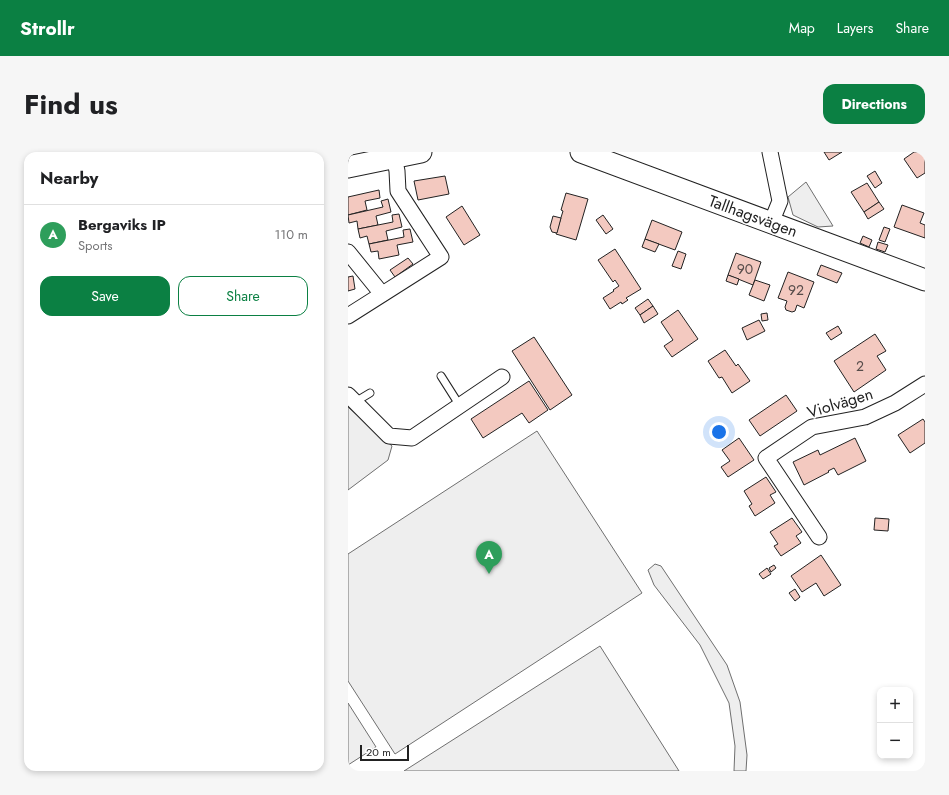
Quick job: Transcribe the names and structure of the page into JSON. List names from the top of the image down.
{
  "streets": {
    "main road": ["Tallhagsvägen"],
    "street": ["Violvägen"]
  },
  "house_numbers": ["90", "92", "2"],
  "scale_bar": "20 m",
  "page": {
    "header": "Strollr",
    "nav": ["Map", "Layers", "Share"],
    "title": "Find us",
    "buttons": [
      "Directions",
      ["Save", "Share"]
    ],
    "heading": "Nearby",
    "list": [
      {
        "mark": "A",
        "name": "Bergaviks IP",
        "note": "Sports",
        "value": "110 m"
      }
    ],
    "pins": "A",
    "map_buttons": ["+", "−"],
    "scale": "20 m"
  }
}
